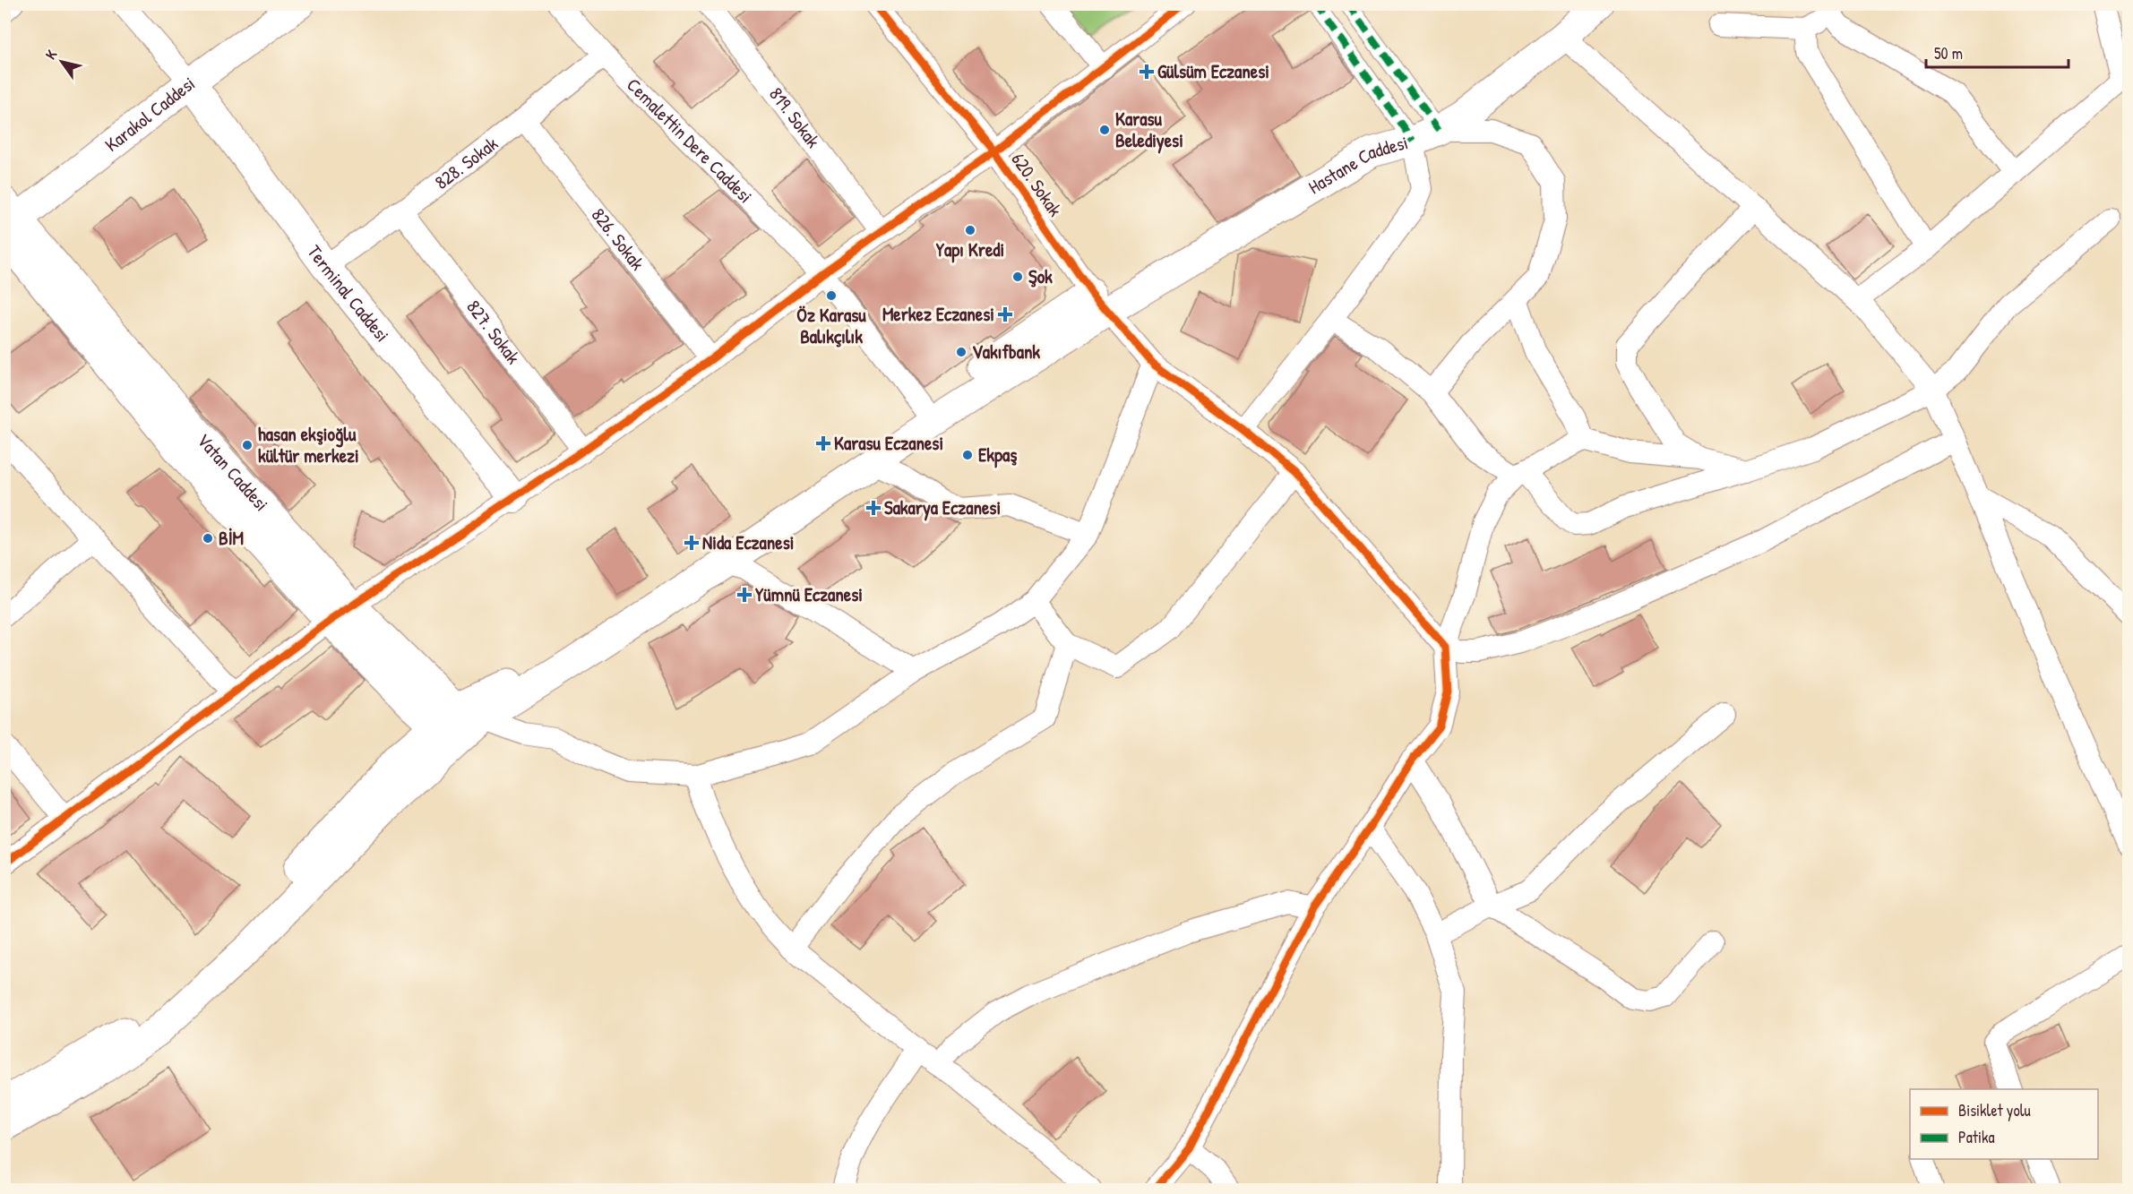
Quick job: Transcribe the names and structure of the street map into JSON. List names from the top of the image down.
{
  "streets": {
    "main road": ["Karakol Caddesi", "Hastane Caddesi", "Vatan Caddesi"],
    "street": [
      "819. Sokak",
      "Cemalettin Dere Caddesi",
      "828. Sokak",
      "620. Sokak",
      "826. Sokak",
      "Terminal Caddesi",
      "827. Sokak"
    ]
  },
  "crossings": [
    ["Karakol Caddesi", "Terminal Caddesi"],
    ["Karakol Caddesi", "Vatan Caddesi"],
    ["Cemalettin Dere Caddesi", "828. Sokak"],
    ["Cemalettin Dere Caddesi", "Hastane Caddesi"],
    ["828. Sokak", "826. Sokak"],
    ["828. Sokak", "Terminal Caddesi"],
    ["828. Sokak", "827. Sokak"],
    ["Hastane Caddesi", "620. Sokak"]
  ],
  "places": {
    "health": [
      "Gülsüm Eczanesi",
      "Merkez Eczanesi",
      "Karasu Eczanesi",
      "Sakarya Eczanesi",
      "Nida Eczanesi",
      "Yümnü Eczanesi"
    ],
    "other": [
      "Karasu Belediyesi",
      "Yapı Kredi",
      "Şok",
      "Öz Karasu Balıkçılık",
      "Vakıfbank",
      "hasan ekşioğlu kültür merkezi",
      "Ekpaş",
      "BİM"
    ]
  },
  "legend": ["Bisiklet yolu", "Patika"],
  "scale_bar": "50 m",
  "north": "top left"
}
